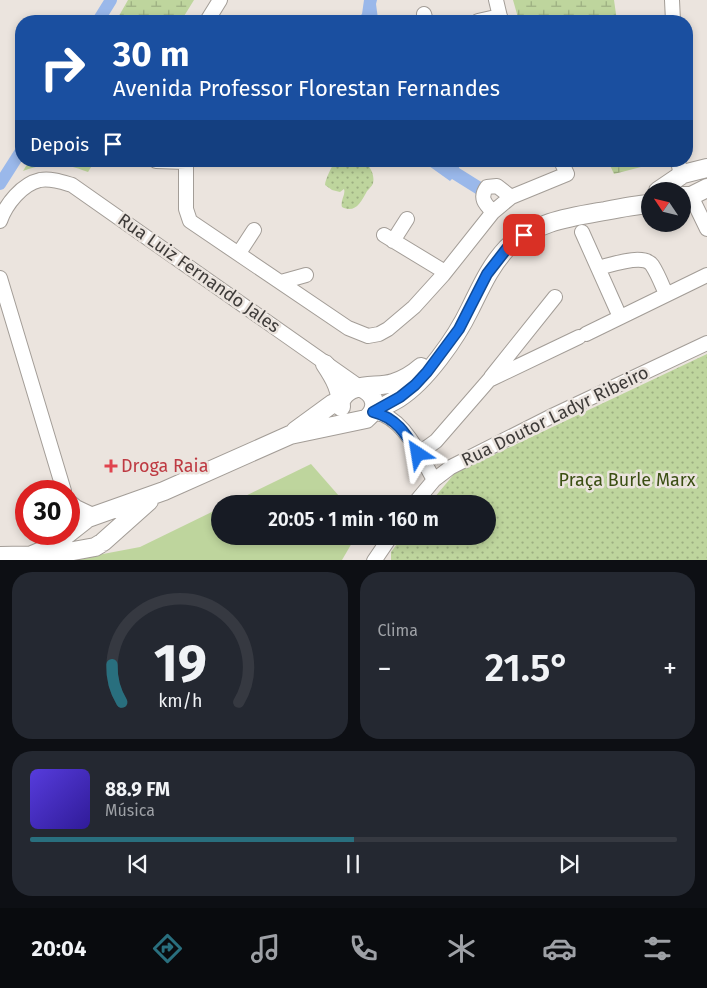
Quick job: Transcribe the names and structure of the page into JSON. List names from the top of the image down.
{
  "streets": {
    "street": ["Rua Luiz Fernando Jales", "Rua Doutor Ladyr Ribeiro"]
  },
  "parks": ["Praça Burle Marx"],
  "places": {
    "health": ["Droga Raia"]
  },
  "north": "top left",
  "page": {
    "turn": ["30 m", "Avenida Professor Florestan Fernandes"],
    "then": "Depois",
    "limit": "30",
    "trip": "20:05 · 1 min · 160 m",
    "tile": "Clima",
    "heat": ["−", "21.5°", "+"],
    "song": ["88.9 FM", "Música"],
    "tabs": "20:04",
    "gauge": ["19", "km/h"]
  }
}
